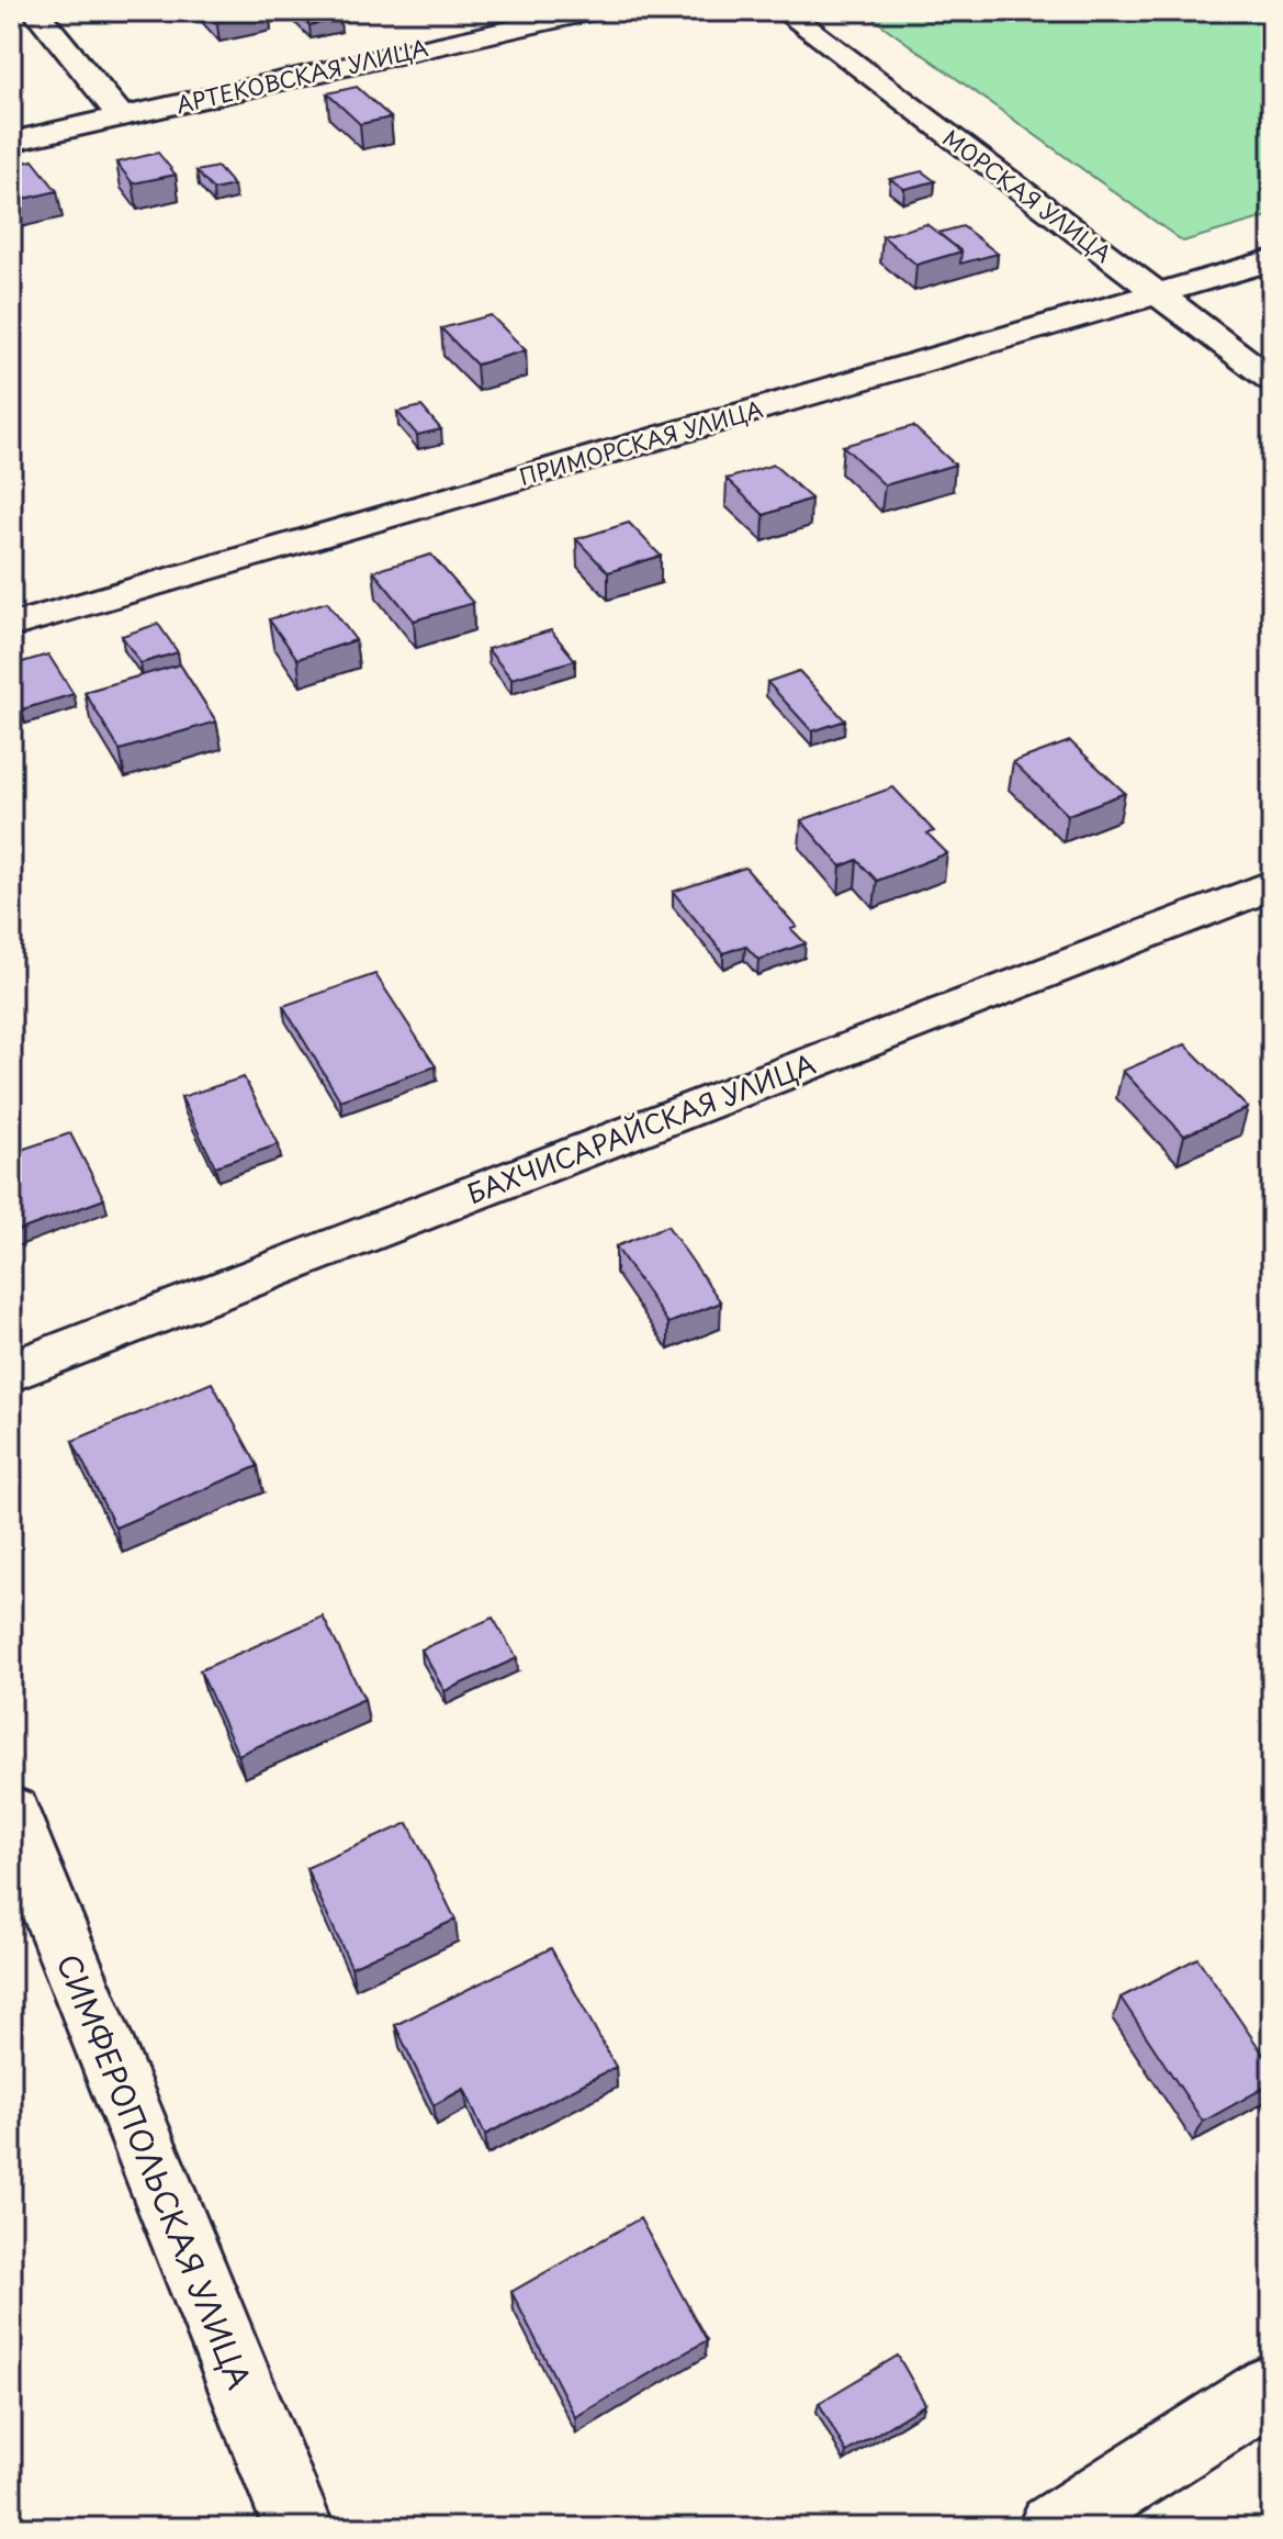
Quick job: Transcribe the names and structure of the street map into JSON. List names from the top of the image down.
{
  "streets": {
    "street": [
      "АРТЕКОВСКАЯ УЛИЦА",
      "МОРСКАЯ УЛИЦА",
      "ПРИМОРСКАЯ УЛИЦА",
      "БАХЧИСАРАЙСКАЯ УЛИЦА",
      "СИМФЕРОПОЛЬСКАЯ УЛИЦА"
    ]
  },
  "crossings": [
    ["МОРСКАЯ УЛИЦА", "ПРИМОРСКАЯ УЛИЦА"]
  ]
}
